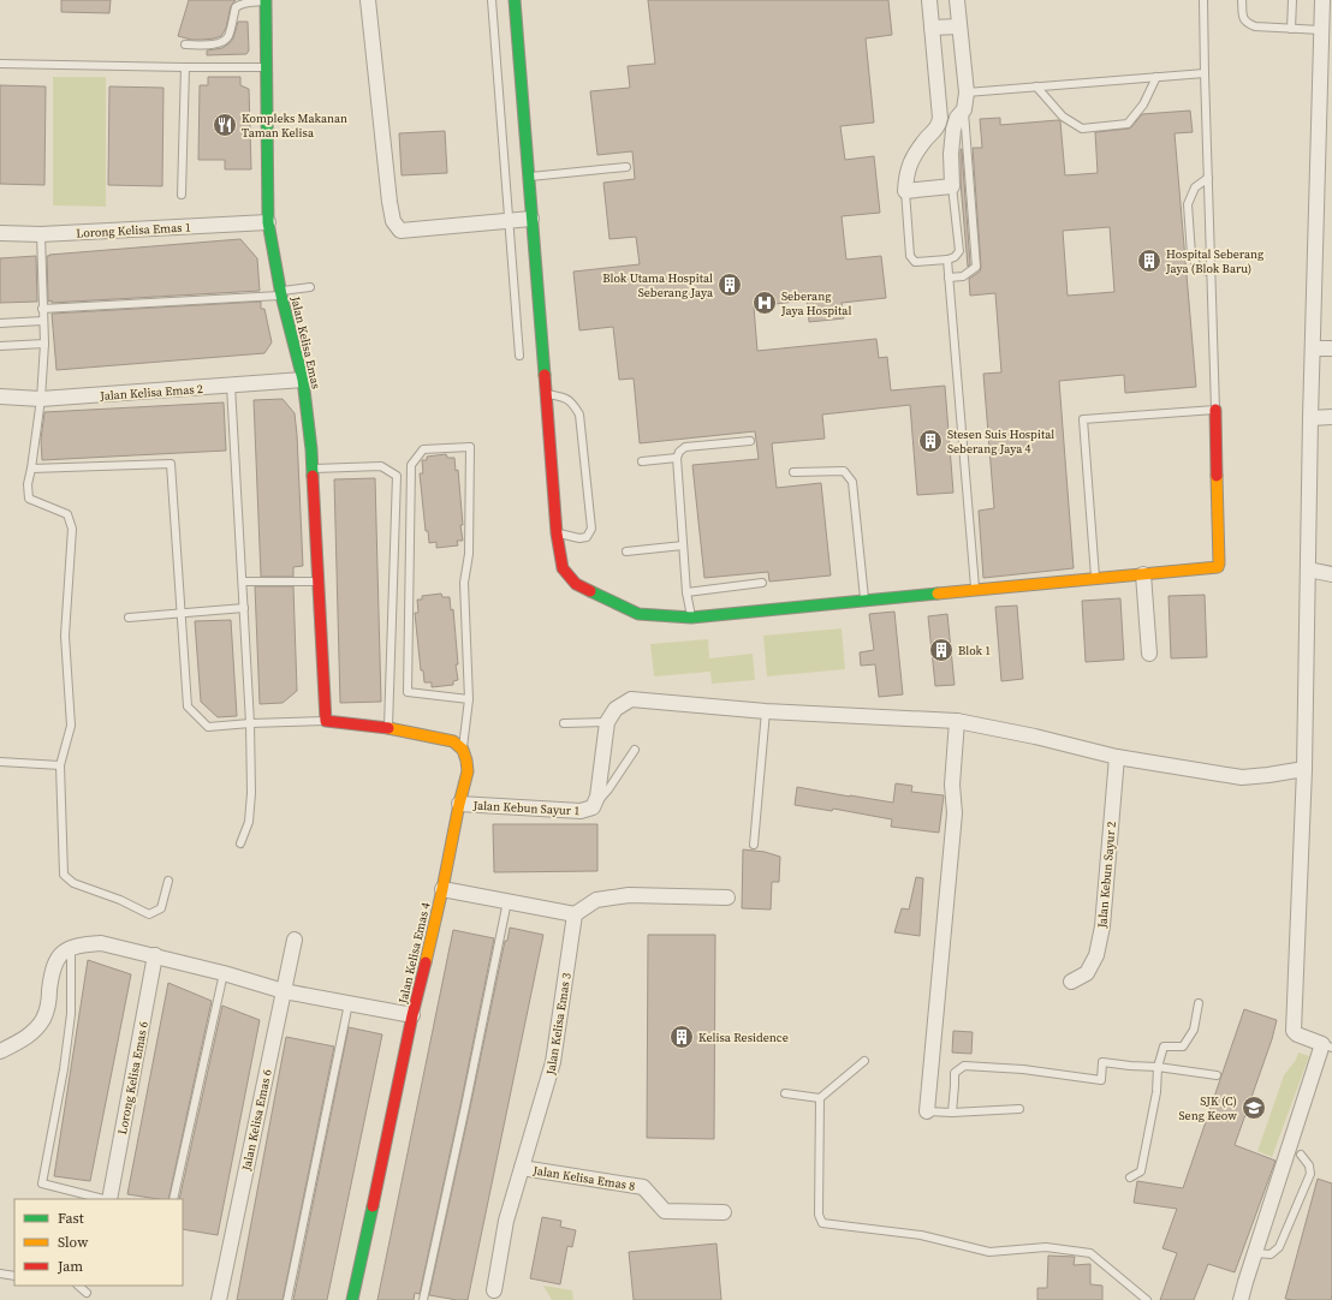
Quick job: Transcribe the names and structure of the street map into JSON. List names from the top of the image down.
{
  "streets": {
    "street": [
      "Lorong Kelisa Emas 1",
      "Jalan Kelisa Emas",
      "Jalan Kelisa Emas 2",
      "Jalan Kebun Sayur 1",
      "Jalan Kebun Sayur 2",
      "Jalan Kelisa Emas 4",
      "Jalan Kelisa Emas 3",
      "Lorong Kelisa Emas 6",
      "Jalan Kelisa Emas 6",
      "Jalan Kelisa Emas 8"
    ]
  },
  "crossings": [
    ["Lorong Kelisa Emas 1", "Jalan Kelisa Emas"],
    ["Jalan Kelisa Emas", "Jalan Kelisa Emas 2"],
    ["Jalan Kebun Sayur 1", "Jalan Kelisa Emas 4"],
    ["Jalan Kelisa Emas 3", "Jalan Kelisa Emas 8"]
  ],
  "places": {
    "restaurant": ["Kompleks Makanan Taman Kelisa"],
    "building": [
      "Hospital Seberang Jaya (Blok Baru)",
      "Blok Utama Hospital Seberang Jaya",
      "Stesen Suis Hospital Seberang Jaya 4",
      "Blok 1",
      "Kelisa Residence"
    ],
    "hospital": ["Seberang Jaya Hospital"],
    "school or university": ["SJK (C) Seng Keow"]
  },
  "legend": ["Fast", "Slow", "Jam"]
}
